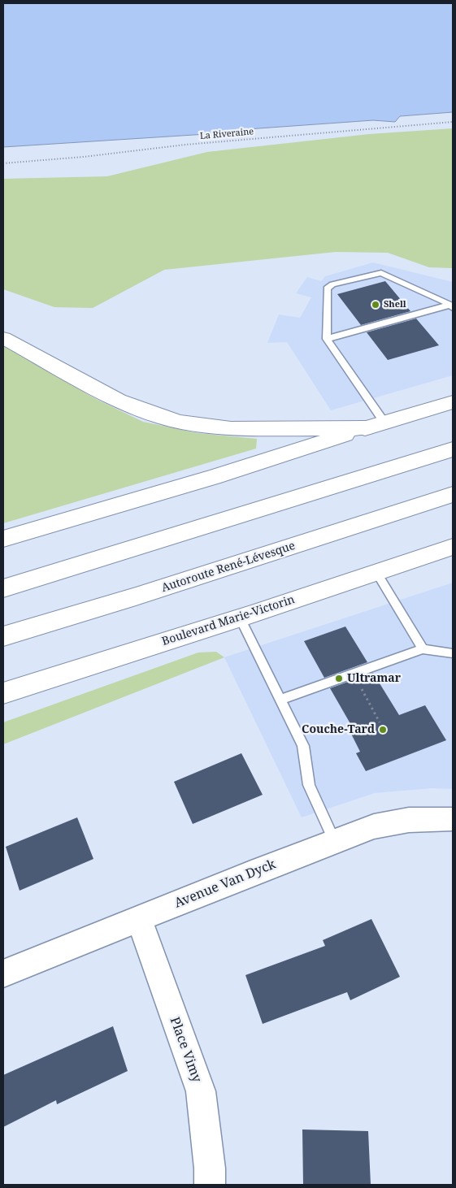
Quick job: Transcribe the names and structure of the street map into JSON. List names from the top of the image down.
{
  "streets": {
    "main road": ["Autoroute René-Lévesque", "Boulevard Marie-Victorin"],
    "street": ["Avenue Van Dyck", "Place Vimy"],
    "path": ["La Riveraine"]
  },
  "crossings": [
    ["Avenue Van Dyck", "Place Vimy"]
  ],
  "places": ["Shell", "Ultramar", "Couche-Tard"]
}
